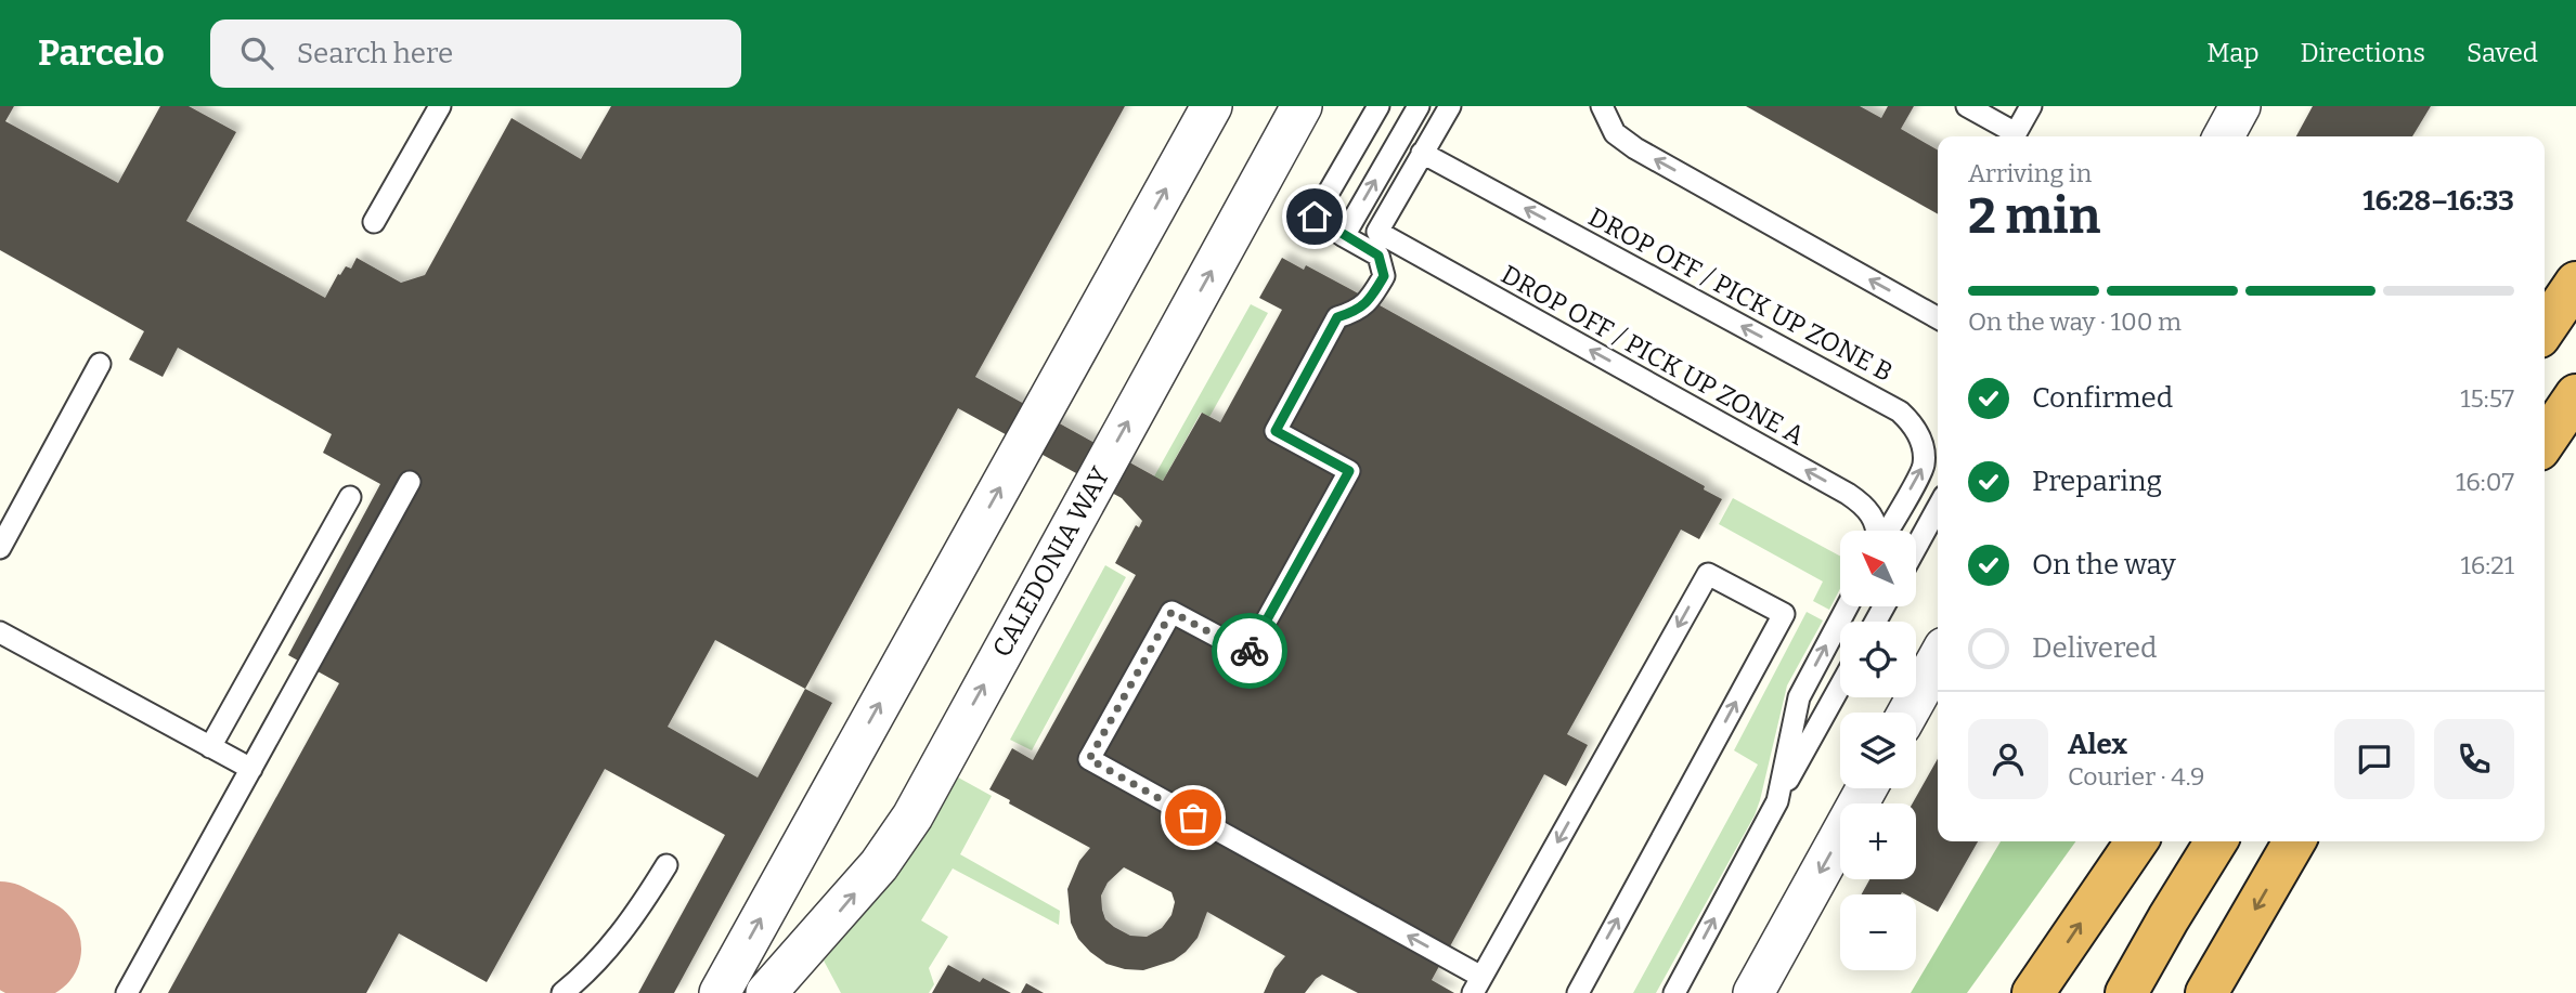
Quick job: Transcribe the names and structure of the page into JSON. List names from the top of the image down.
{
  "streets": {
    "street": ["CALEDONIA WAY"],
    "lane": ["DROP OFF / PICK UP ZONE B", "DROP OFF / PICK UP ZONE A"]
  },
  "crossings": [
    ["DROP OFF / PICK UP ZONE B", "DROP OFF / PICK UP ZONE A"]
  ],
  "one_way": ["DROP OFF / PICK UP ZONE A"],
  "north": "top left",
  "page": {
    "header": "Parcelo",
    "search": "Search here",
    "nav": ["Map", "Directions", "Saved"],
    "heading": ["2 min", "Arriving in", "16:28–16:33"],
    "panel": ["Alex", "Courier · 4.9"],
    "bar": "On the way · 100 m",
    "list": [
      ["Confirmed", "15:57"],
      ["Preparing", "16:07"],
      ["On the way", "16:21"],
      "Delivered"
    ],
    "map_buttons": ["+", "−"]
  }
}
